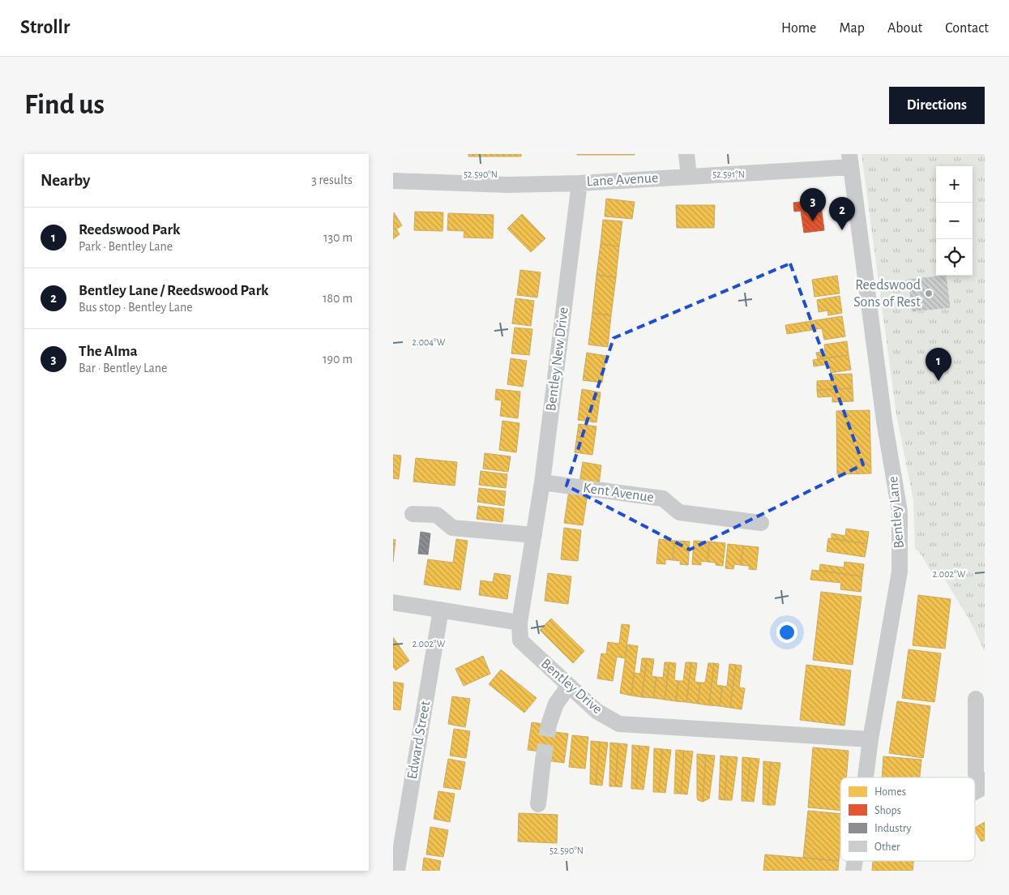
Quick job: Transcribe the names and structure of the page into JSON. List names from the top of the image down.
{
  "streets": {
    "street": [
      "Lane Avenue",
      "Bentley New Drive",
      "Kent Avenue",
      "Bentley Lane",
      "Bentley Drive",
      "Edward Street"
    ]
  },
  "crossings": [
    ["Lane Avenue", "Bentley New Drive"],
    ["Lane Avenue", "Bentley Lane"],
    ["Bentley New Drive", "Kent Avenue"],
    ["Bentley New Drive", "Bentley Drive"],
    ["Bentley Lane", "Bentley Drive"]
  ],
  "places": ["Reedswood Sons of Rest"],
  "legend": [
    "Homes",
    "Shops",
    "Industry",
    "Other"
  ],
  "page": {
    "header": "Strollr",
    "nav": [
      "Home",
      "Map",
      "About",
      "Contact"
    ],
    "buttons": "Directions",
    "title": "Find us",
    "heading": ["Nearby", "3 results"],
    "map_buttons": ["+", "−"],
    "pins": ["3", "2", "1"],
    "list": [
      {
        "mark": "1",
        "name": "Reedswood Park",
        "note": "Park · Bentley Lane",
        "value": "130 m"
      },
      {
        "mark": "2",
        "name": "Bentley Lane / Reedswood Park",
        "note": "Bus stop · Bentley Lane",
        "value": "180 m"
      },
      {
        "mark": "3",
        "name": "The Alma",
        "note": "Bar · Bentley Lane",
        "value": "190 m"
      }
    ]
  },
  "coordinates": [
    "52.590°N",
    "52.591°N",
    "2.004°W",
    "2.002°W"
  ]
}
